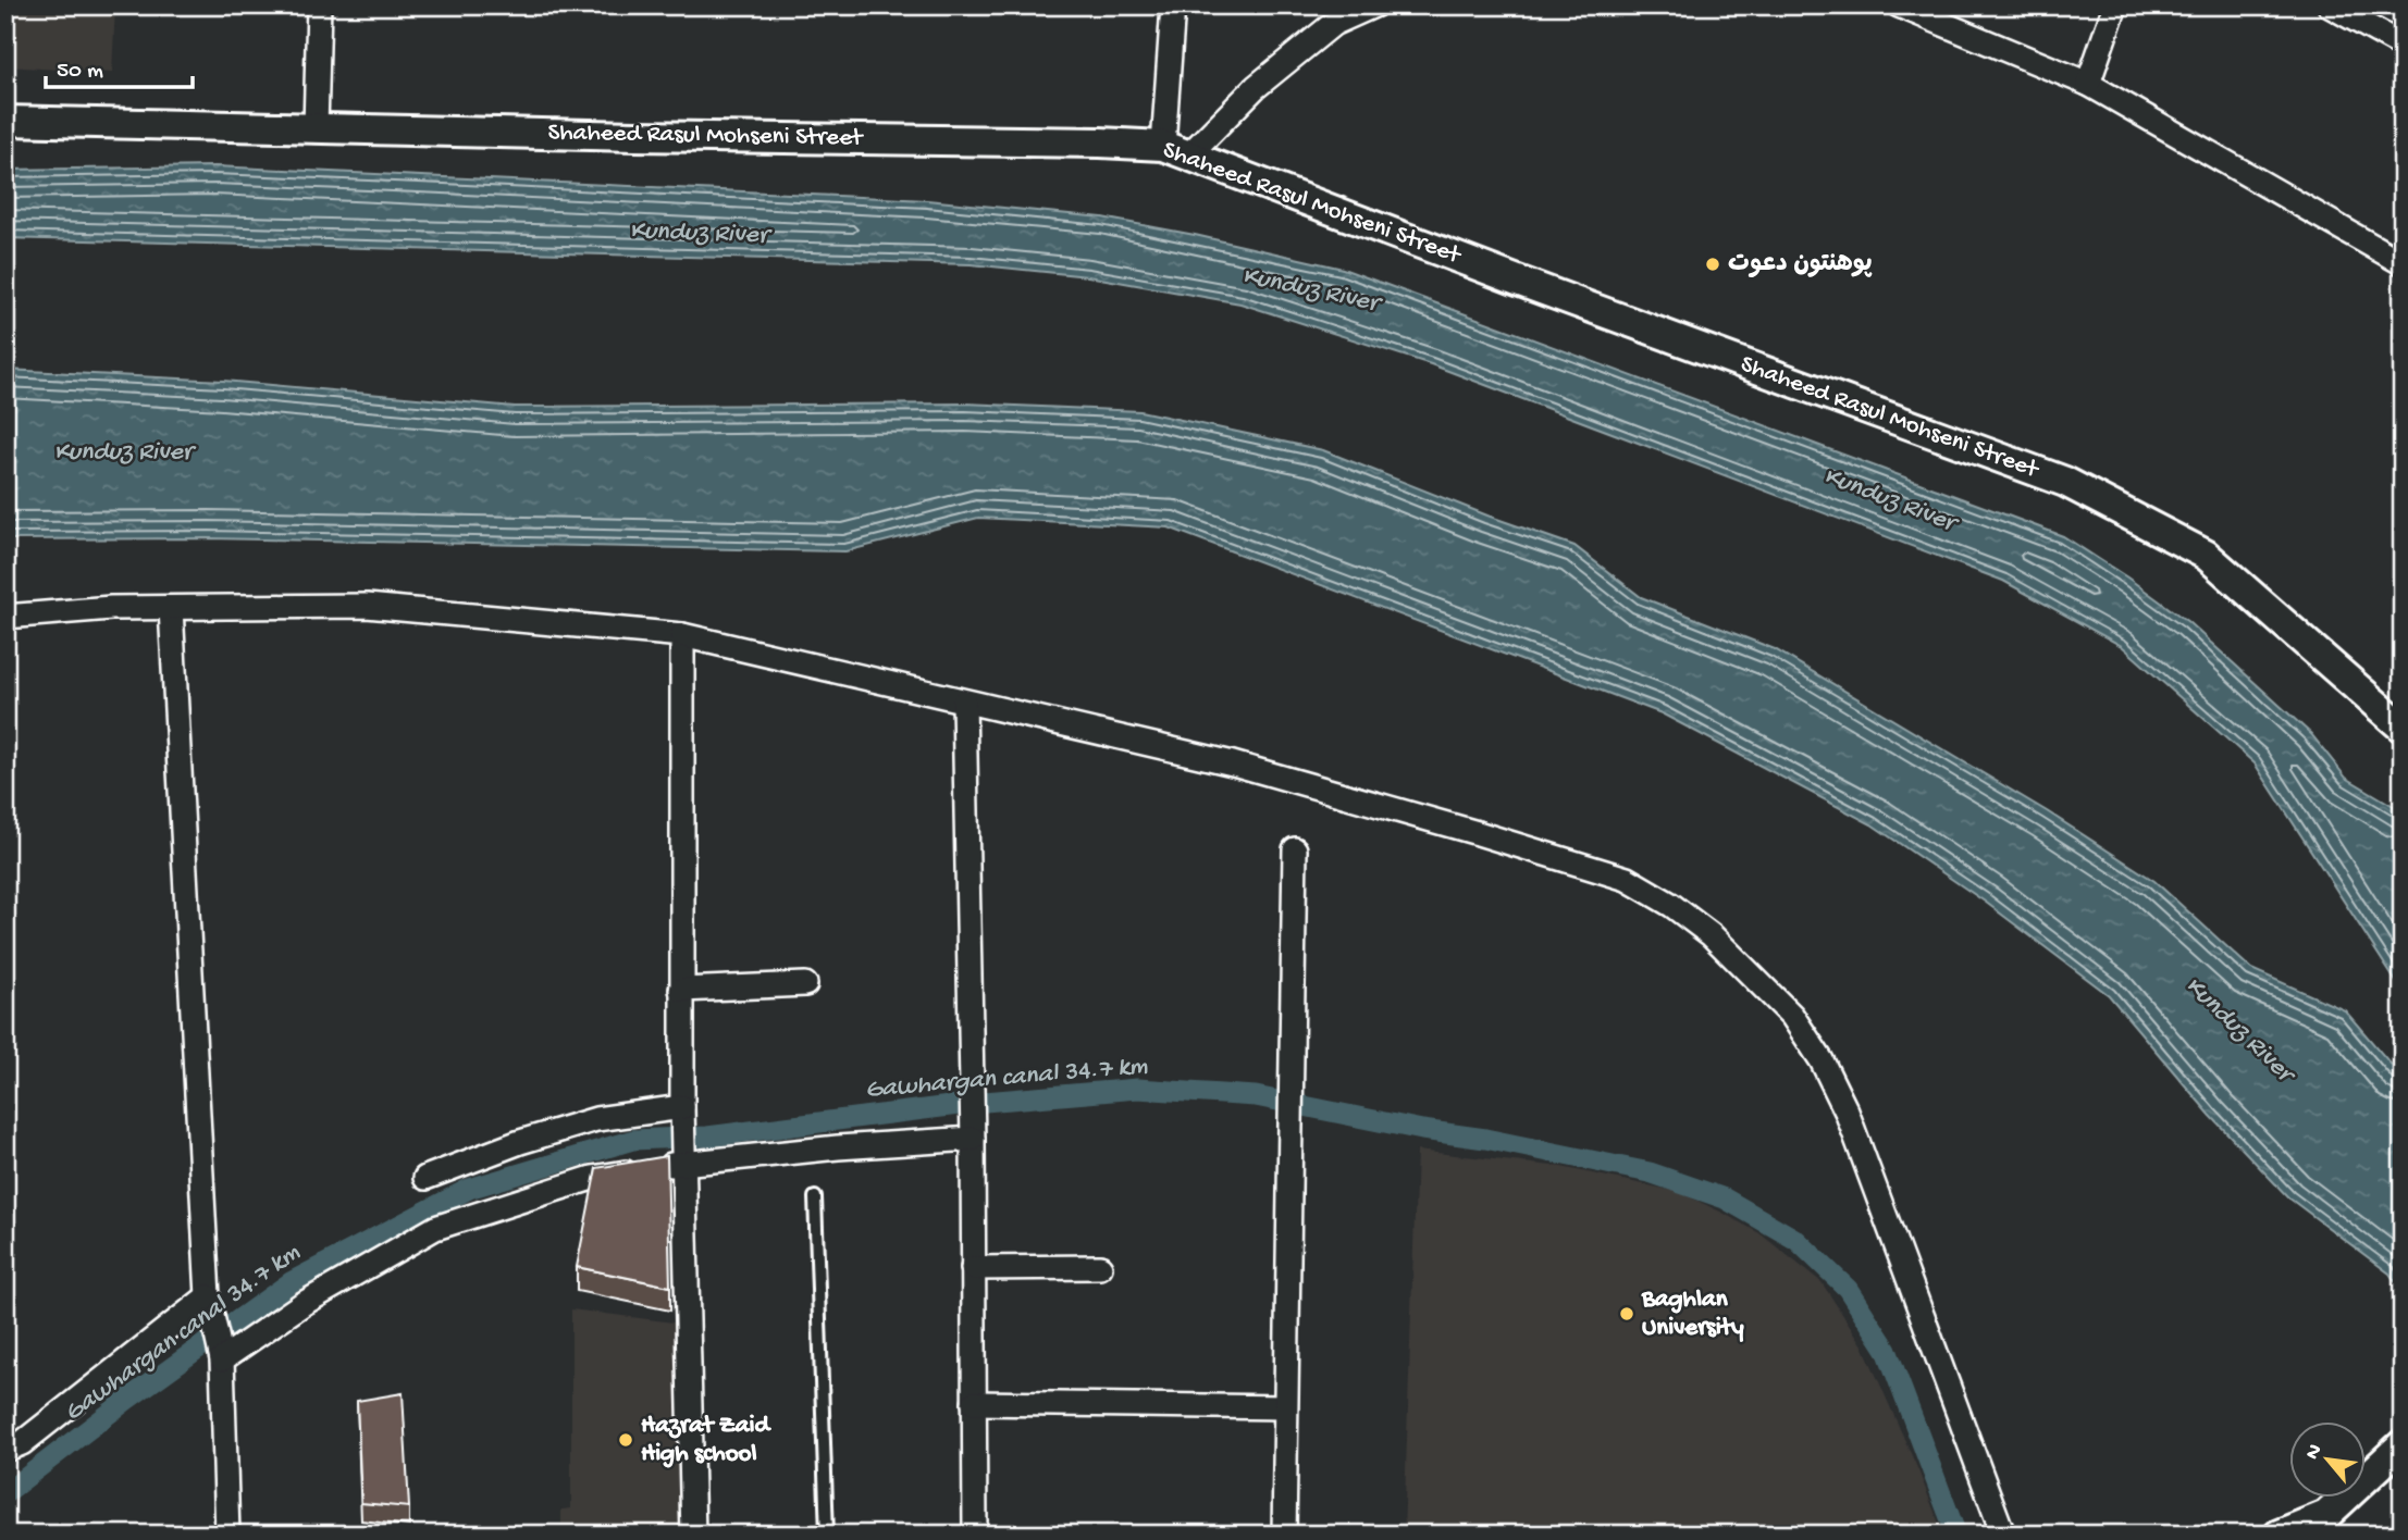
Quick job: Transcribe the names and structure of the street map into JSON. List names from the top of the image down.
{
  "streets": {
    "street": ["Shaheed Rasul Mohseni Street"]
  },
  "water": ["Kunduz River", "Gawhargan canal 34.7 km"],
  "places": ["پوهنتون دعوت", "Baghlan University", "Hazrat Zaid High school"],
  "scale_bar": "50 m",
  "north": "top left"
}
